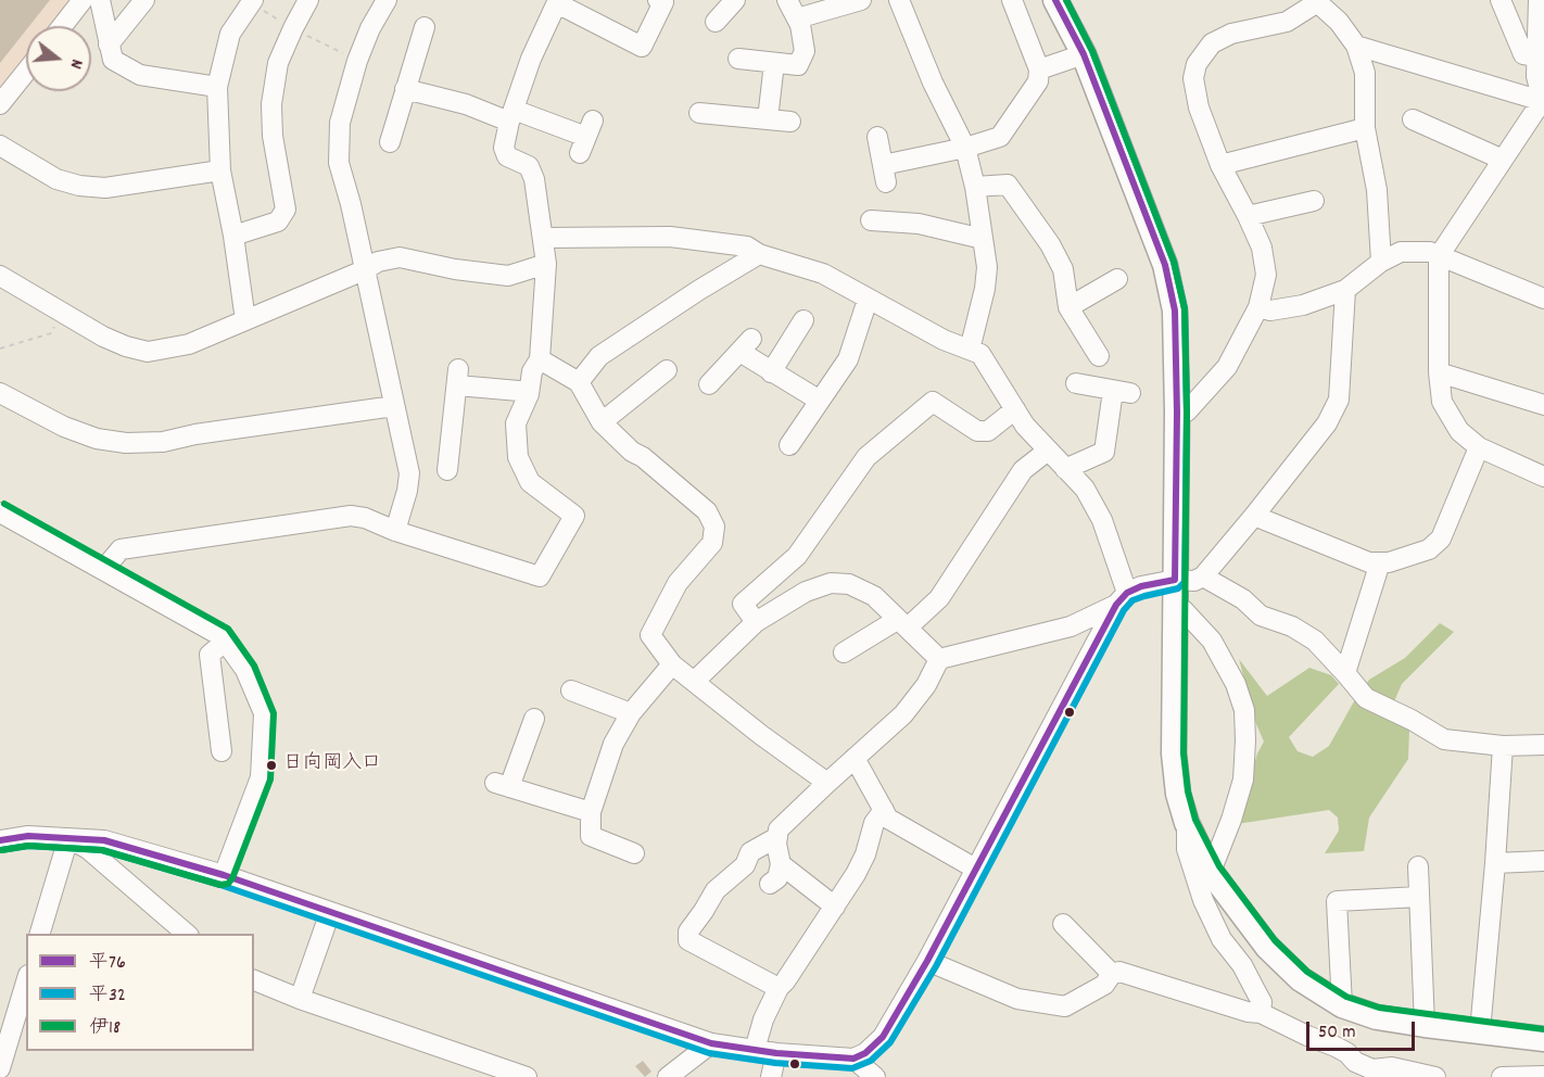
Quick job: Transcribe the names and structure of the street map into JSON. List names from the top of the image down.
{
  "places": ["日向岡入口"],
  "lines": ["transit line 平76", "transit line 平32", "transit line 伊18"],
  "legend": ["平76", "平32", "伊18"],
  "scale_bar": "50 m",
  "north": "right"
}
